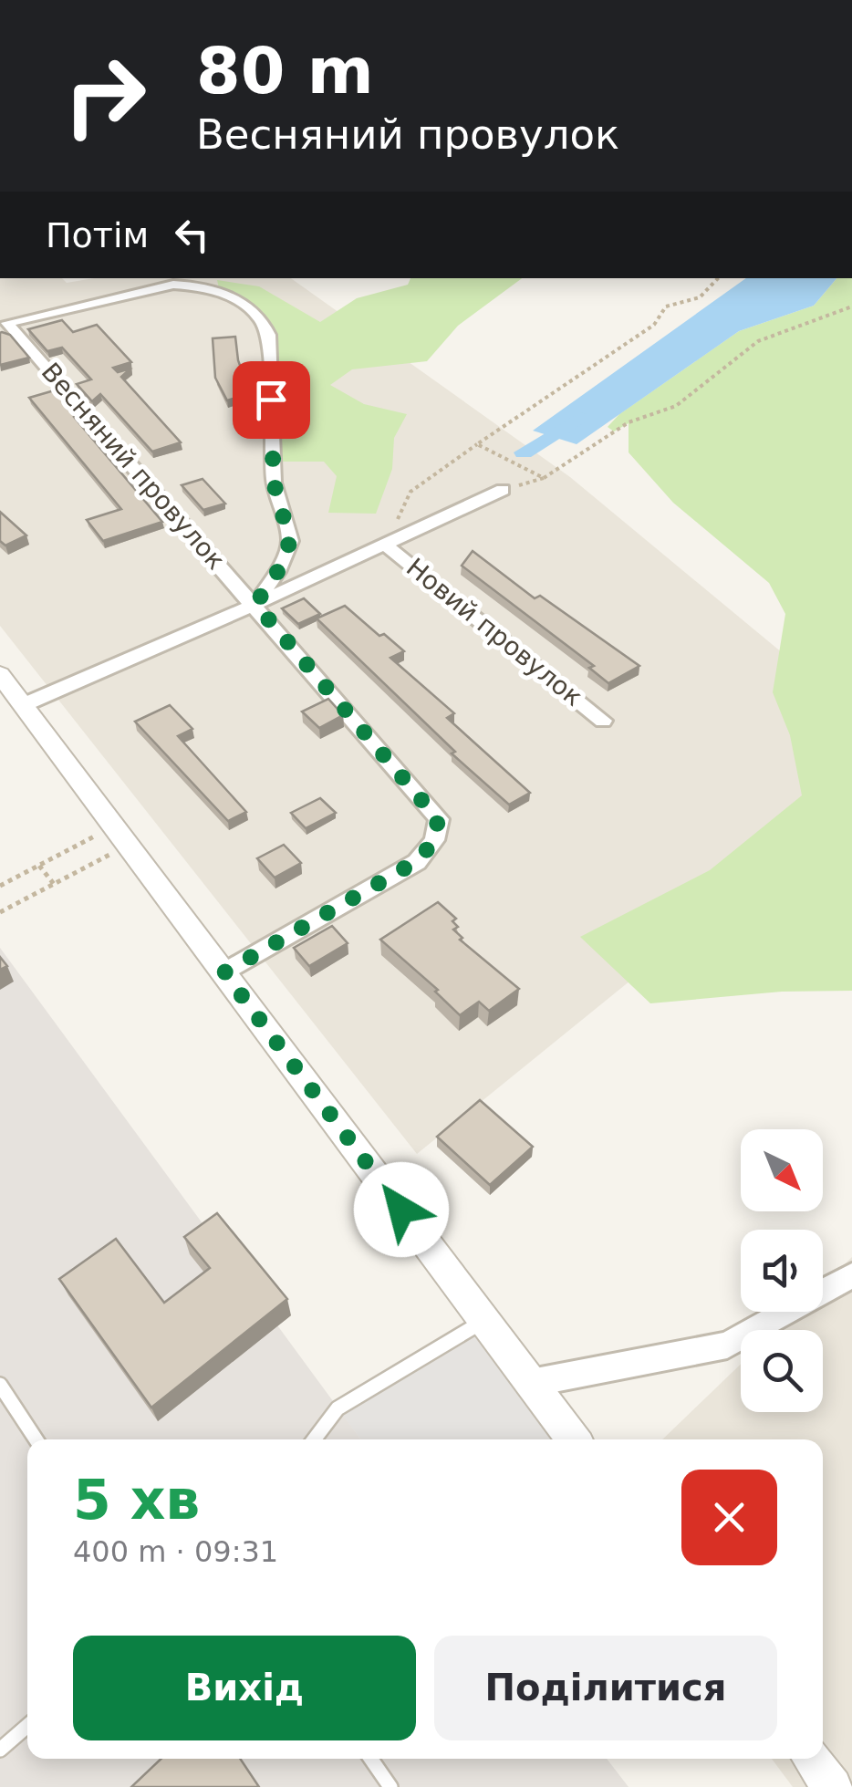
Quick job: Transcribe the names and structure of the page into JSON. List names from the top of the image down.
{
  "streets": {
    "street": ["Весняний провулок", "Новий провулок"]
  },
  "north": "bottom right",
  "page": {
    "turn": ["80 m", "Весняний провулок"],
    "then": "Потім",
    "heading": ["5 хв", "400 m · 09:31"],
    "buttons": ["Вихід", "Поділитися"]
  }
}
